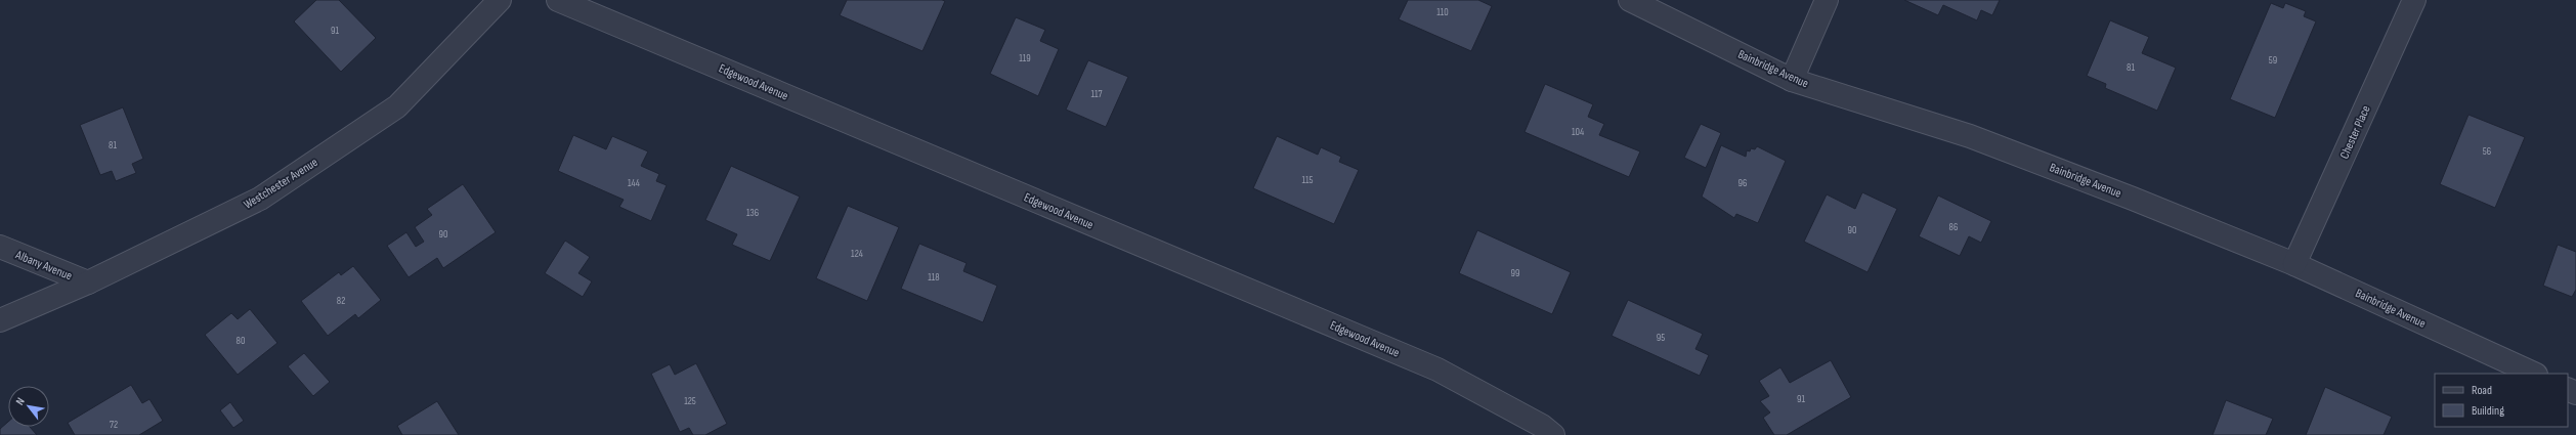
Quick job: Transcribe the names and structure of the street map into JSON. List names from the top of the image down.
{
  "streets": {
    "street": [
      "Bainbridge Avenue",
      "Edgewood Avenue",
      "Chester Place",
      "Westchester Avenue",
      "Albany Avenue"
    ]
  },
  "crossings": [
    ["Bainbridge Avenue", "Chester Place"],
    ["Westchester Avenue", "Albany Avenue"]
  ],
  "house_numbers": [
    "110",
    "91",
    "119",
    "59",
    "81",
    "117",
    "104",
    "81",
    "56",
    "115",
    "144",
    "96",
    "136",
    "86",
    "90",
    "90",
    "124",
    "99",
    "118",
    "82",
    "95",
    "80",
    "91",
    "125",
    "72"
  ],
  "legend": ["Road", "Building"],
  "north": "top left"
}
